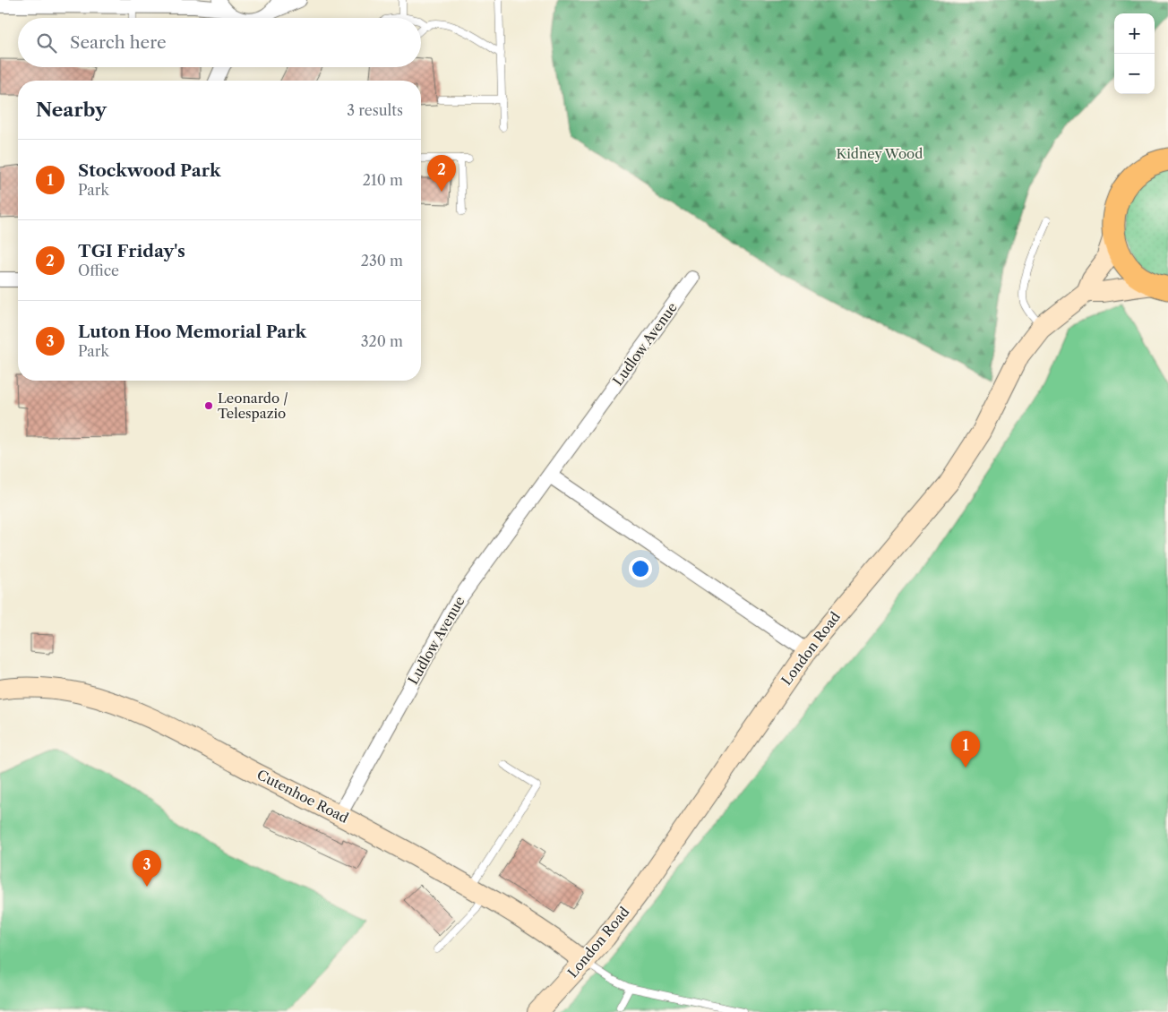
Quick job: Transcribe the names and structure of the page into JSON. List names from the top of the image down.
{
  "streets": {
    "street": ["Ludlow Avenue", "London Road", "Cutenhoe Road"]
  },
  "crossings": [
    ["Ludlow Avenue", "Cutenhoe Road"],
    ["London Road", "Cutenhoe Road"]
  ],
  "parks": ["Kidney Wood"],
  "places": ["Leonardo / Telespazio"],
  "page": {
    "map_buttons": ["+", "−"],
    "search": "Search here",
    "heading": ["Nearby", "3 results"],
    "list": [
      {
        "mark": "1",
        "name": "Stockwood Park",
        "note": "Park",
        "value": "210 m"
      },
      {
        "mark": "2",
        "name": "TGI Friday's",
        "note": "Office",
        "value": "230 m"
      },
      {
        "mark": "3",
        "name": "Luton Hoo Memorial Park",
        "note": "Park",
        "value": "320 m"
      }
    ],
    "pins": ["2", "1", "3"]
  }
}
